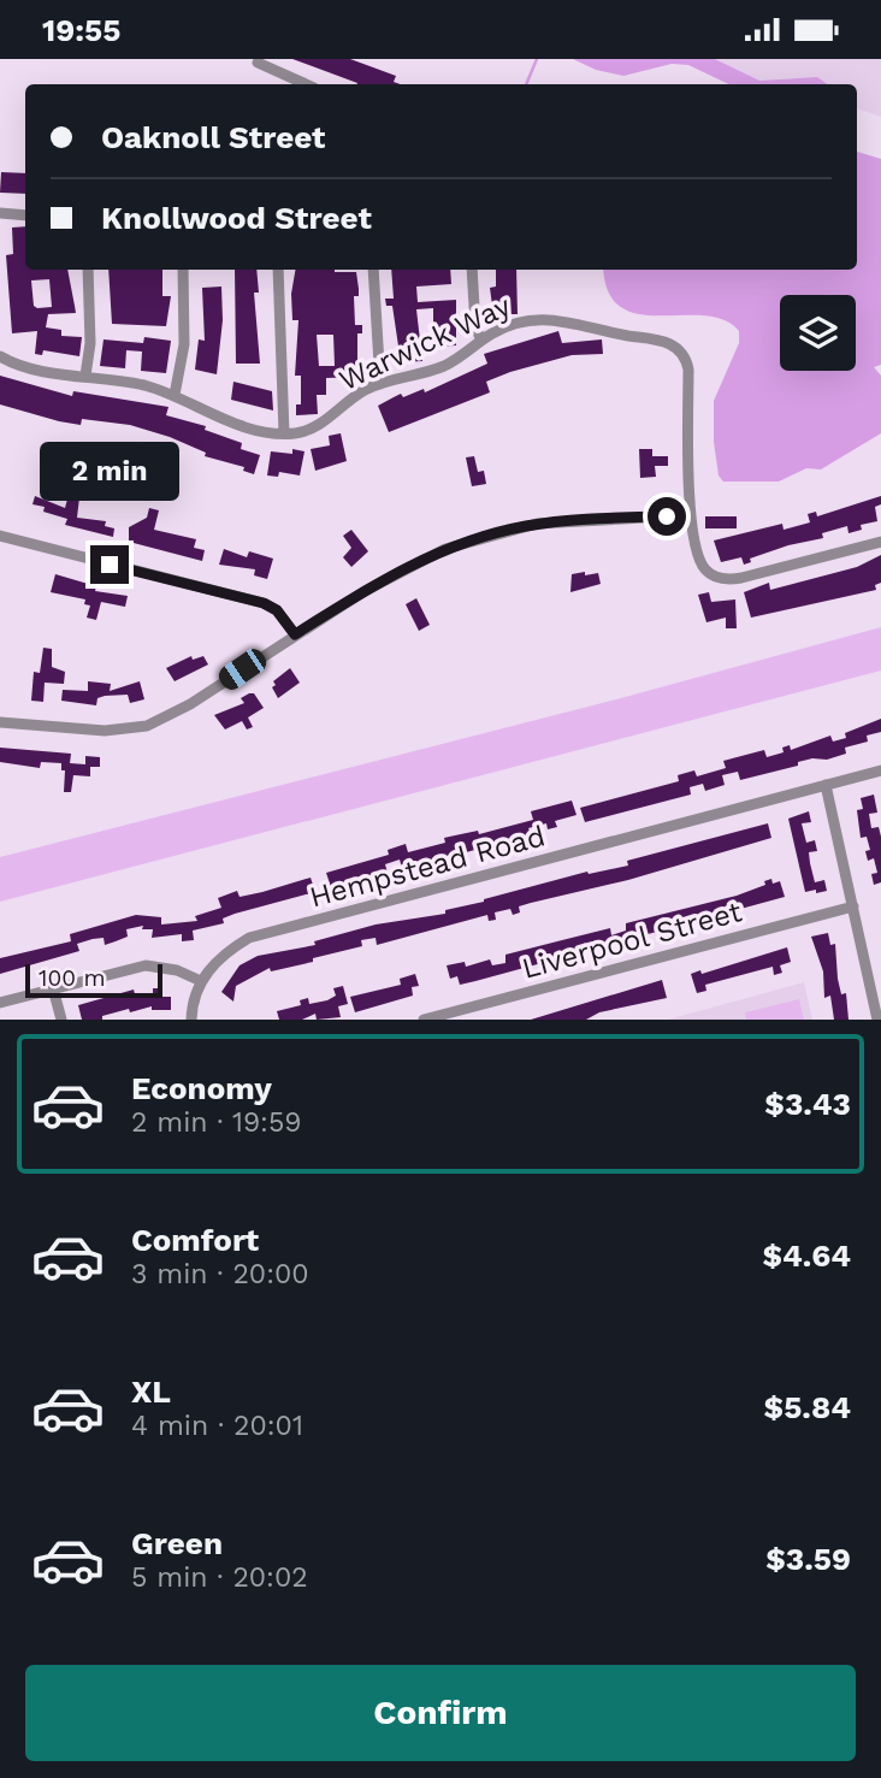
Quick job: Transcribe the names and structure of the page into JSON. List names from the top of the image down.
{
  "streets": {
    "street": ["Warwick Way", "Hempstead Road", "Liverpool Street"]
  },
  "scale_bar": "100 m",
  "page": {
    "status": "19:55",
    "banner": ["Oaknoll Street", "Knollwood Street"],
    "bubble": "2 min",
    "scale": "100 m",
    "list": [
      {
        "name": "Economy",
        "note": "2 min · 19:59",
        "value": "$3.43"
      },
      {
        "name": "Comfort",
        "note": "3 min · 20:00",
        "value": "$4.64"
      },
      {
        "name": "XL",
        "note": "4 min · 20:01",
        "value": "$5.84"
      },
      {
        "name": "Green",
        "note": "5 min · 20:02",
        "value": "$3.59"
      }
    ],
    "buttons": "Confirm"
  }
}
